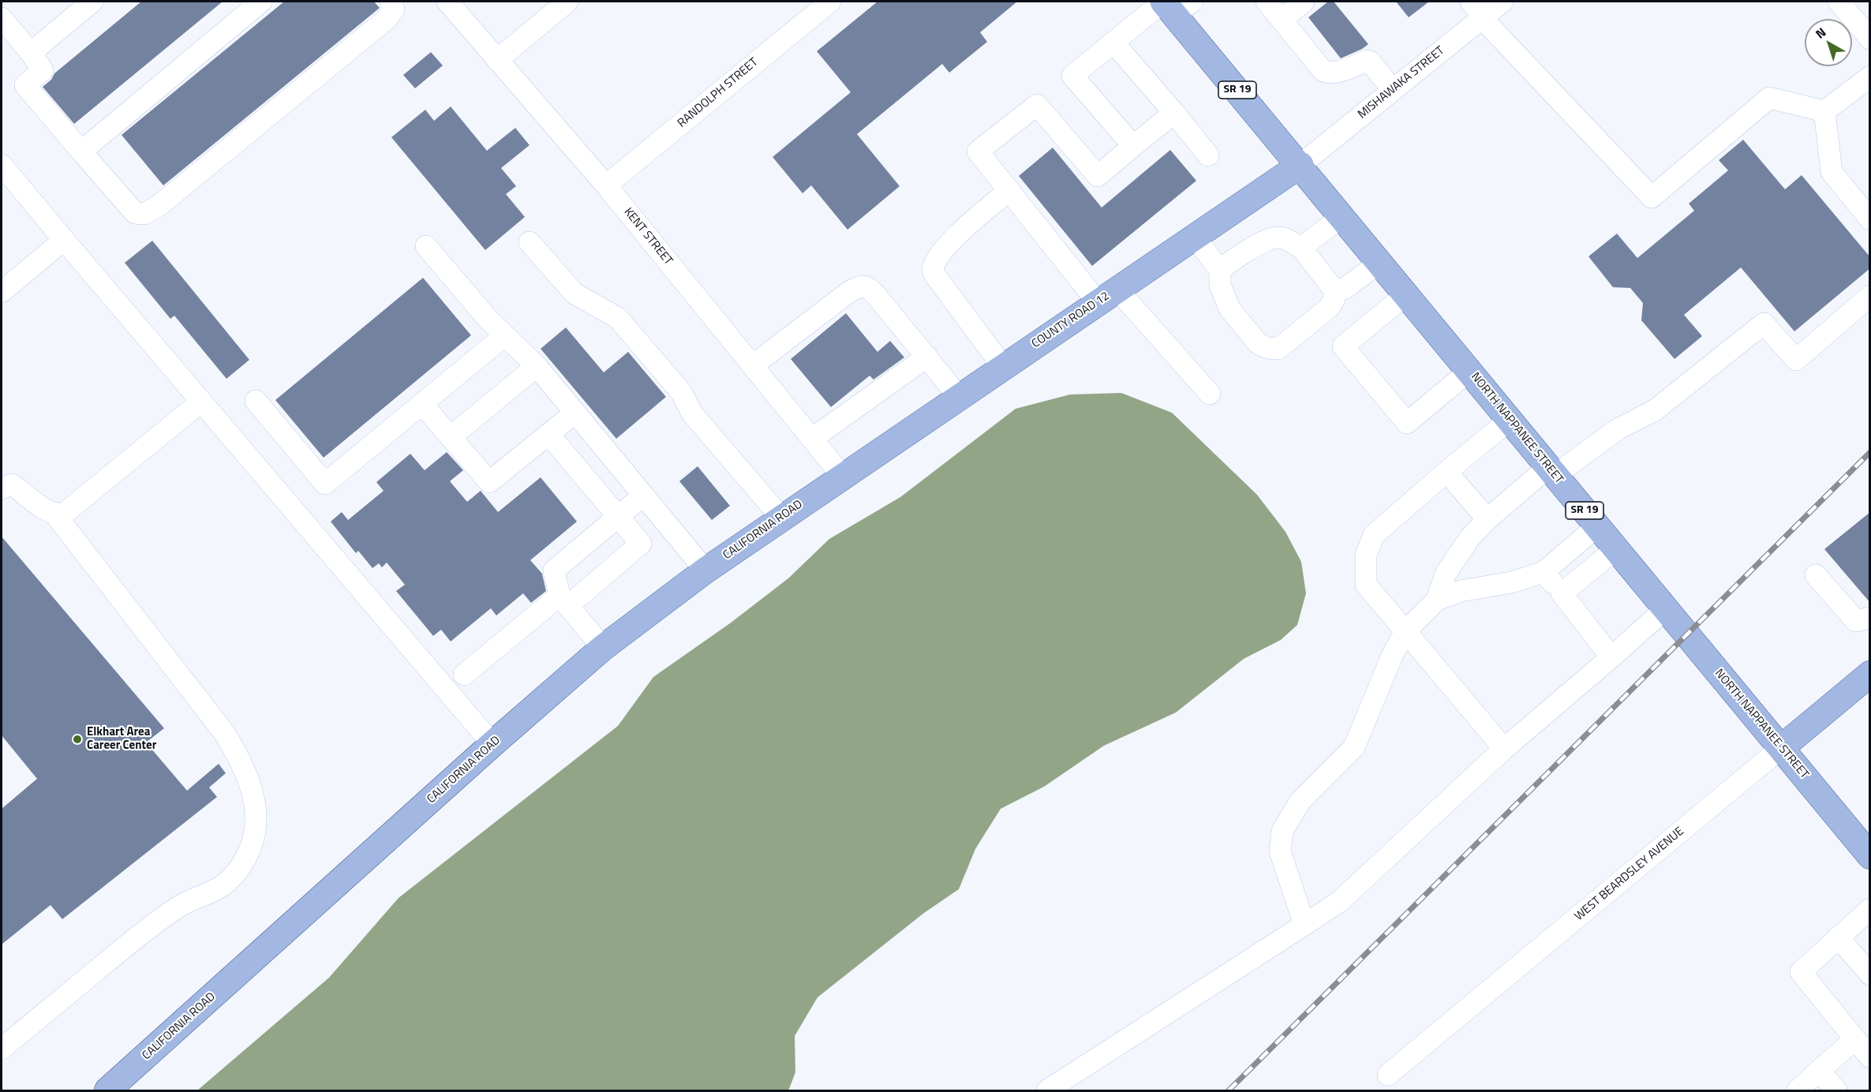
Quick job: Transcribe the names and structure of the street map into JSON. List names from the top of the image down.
{
  "streets": {
    "main road": [
      "SR 19",
      "COUNTY ROAD 12",
      "NORTH NAPPANEE STREET",
      "CALIFORNIA ROAD",
      "WEST BEARDSLEY AVENUE"
    ],
    "street": ["MISHAWAKA STREET", "RANDOLPH STREET", "KENT STREET"]
  },
  "crossings": [
    ["MISHAWAKA STREET", "COUNTY ROAD 12"],
    ["MISHAWAKA STREET", "NORTH NAPPANEE STREET"],
    ["RANDOLPH STREET", "KENT STREET"],
    ["KENT STREET", "COUNTY ROAD 12"],
    ["KENT STREET", "CALIFORNIA ROAD"],
    ["COUNTY ROAD 12", "NORTH NAPPANEE STREET"],
    ["COUNTY ROAD 12", "CALIFORNIA ROAD"],
    ["NORTH NAPPANEE STREET", "WEST BEARDSLEY AVENUE"]
  ],
  "places": ["Elkhart Area Career Center"],
  "north": "top left"
}
